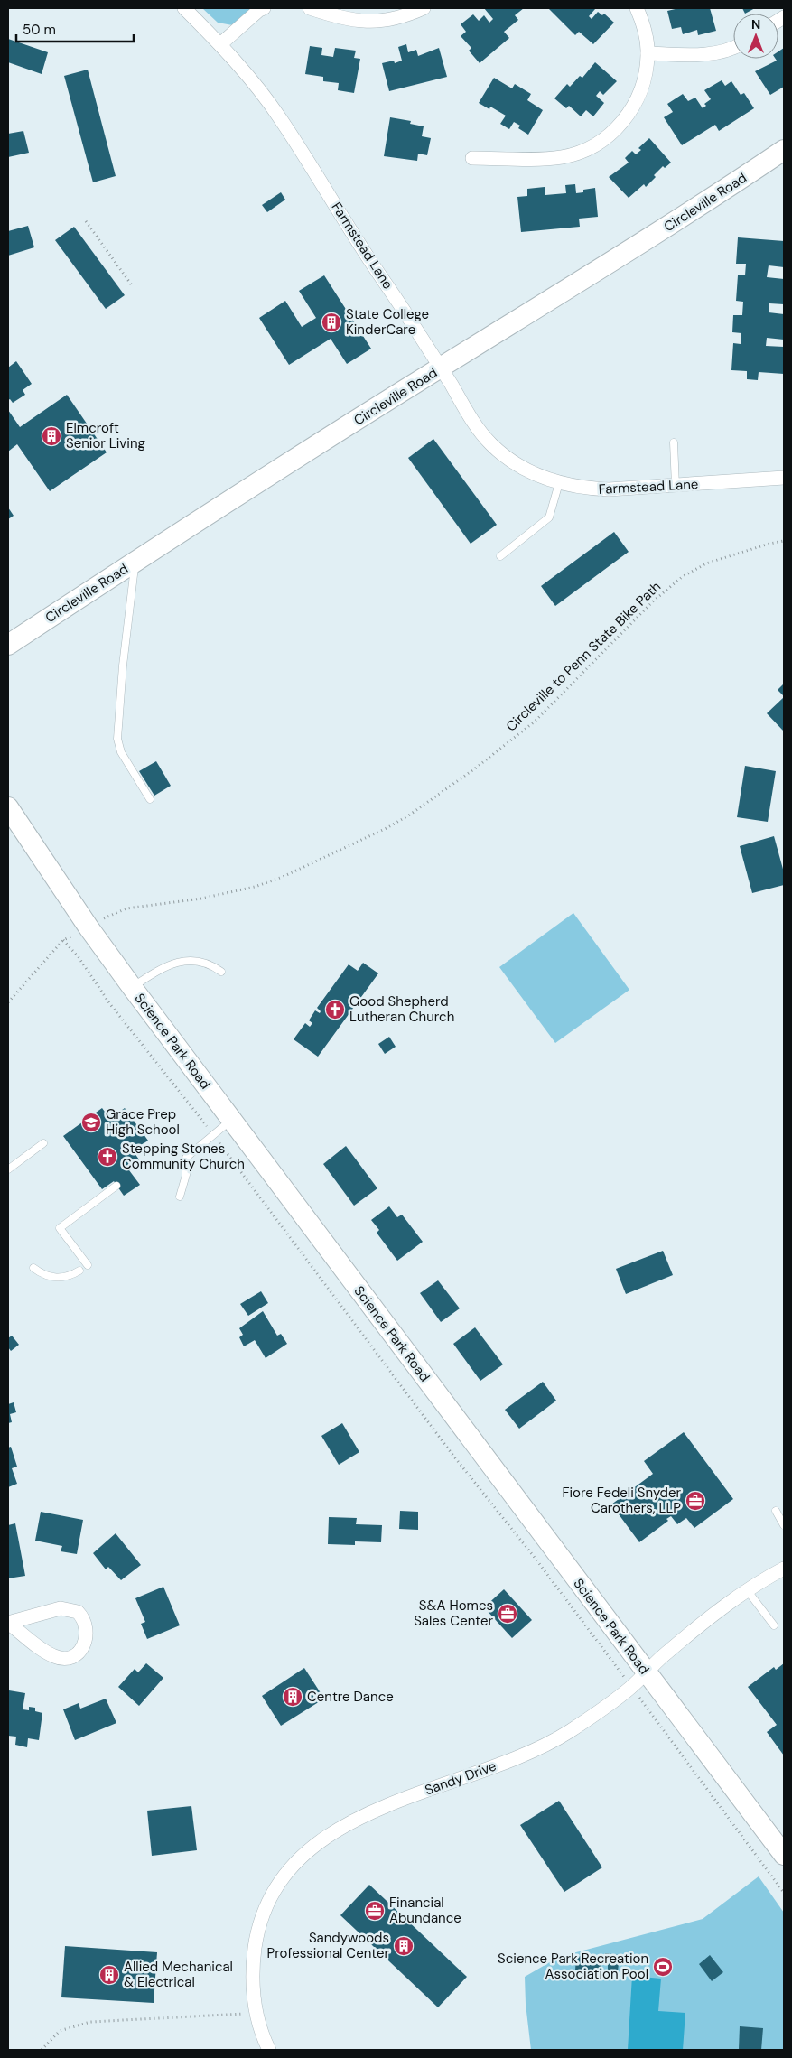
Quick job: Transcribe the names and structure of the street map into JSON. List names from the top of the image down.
{
  "streets": {
    "main road": ["Circleville Road", "Science Park Road"],
    "street": ["Farmstead Lane", "Sandy Drive"],
    "path": ["Circleville to Penn State Bike Path"]
  },
  "crossings": [
    ["Circleville Road", "Farmstead Lane"],
    ["Science Park Road", "Sandy Drive"]
  ],
  "places": {
    "building": [
      "State College KinderCare",
      "Elmcroft Senior Living",
      "Centre Dance",
      "Sandywoods Professional Center",
      "Allied Mechanical & Electrical"
    ],
    "church": ["Good Shepherd Lutheran Church", "Stepping Stones Community Church"],
    "school or university": ["Grace Prep High School"],
    "office": ["Fiore Fedeli Snyder Carothers, LLP", "S&A Homes Sales Center", "Financial Abundance"],
    "sports": ["Science Park Recreation Association Pool"]
  },
  "scale_bar": "50 m",
  "north": "top"
}
